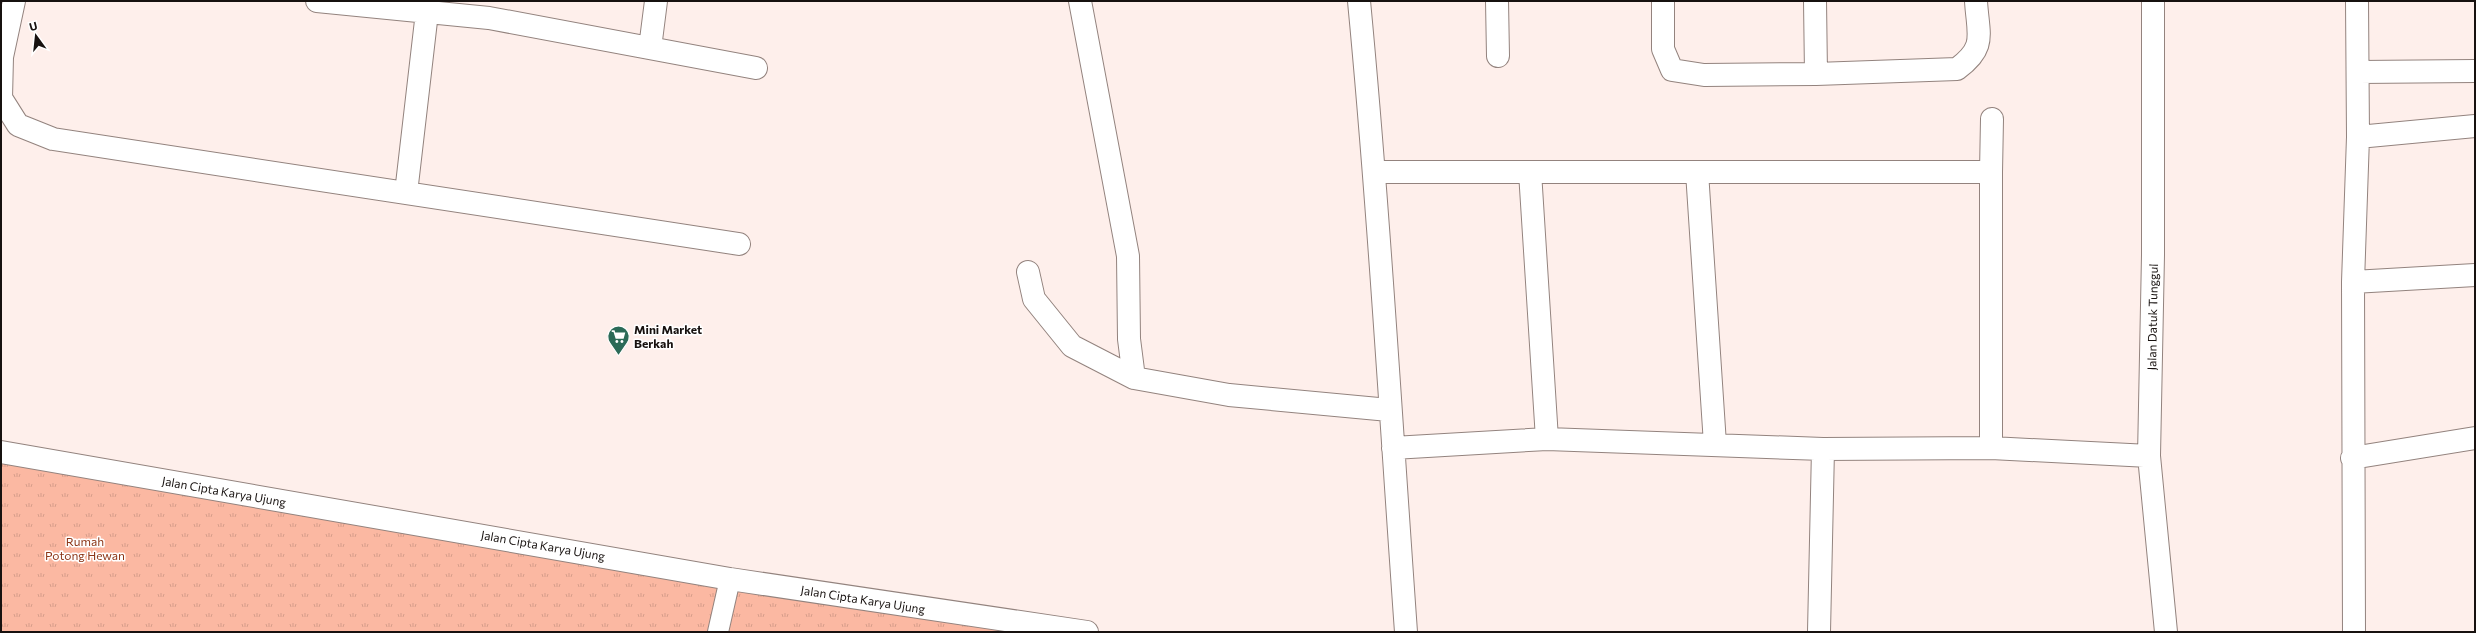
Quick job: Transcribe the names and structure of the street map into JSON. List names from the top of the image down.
{
  "streets": {
    "street": ["Jalan Datuk Tunggul", "Jalan Cipta Karya Ujung"]
  },
  "parks": ["Rumah Potong Hewan"],
  "places": {
    "supermarket": ["Mini Market Berkah"]
  },
  "north": "top"
}
